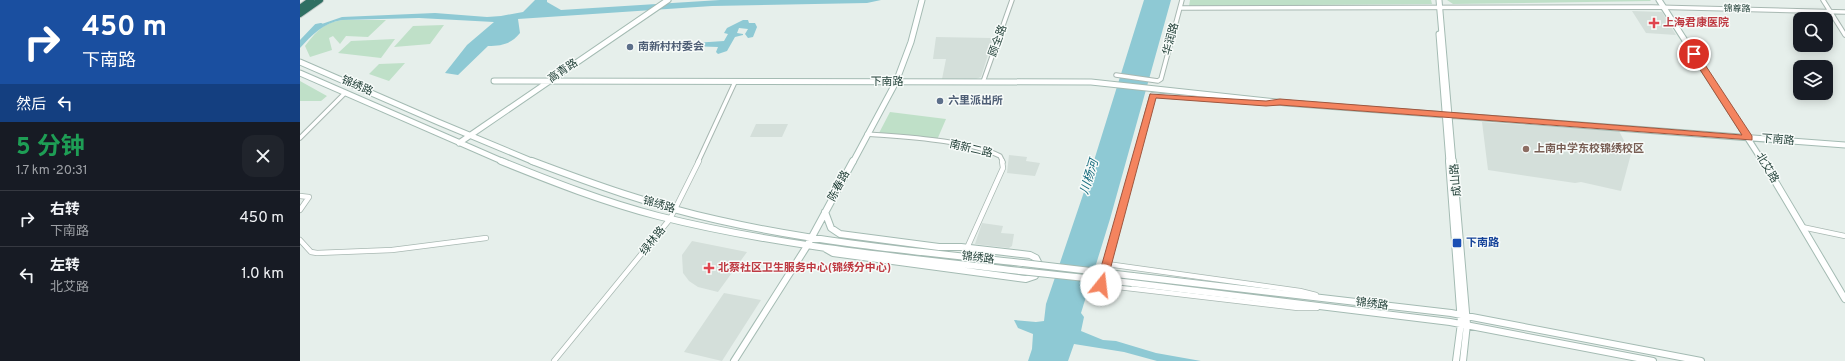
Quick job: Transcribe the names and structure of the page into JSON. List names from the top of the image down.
{
  "streets": {
    "main road": [
      "高青路",
      "下南路",
      "锦绣路",
      "北艾路",
      "成山路",
      "陈春路"
    ],
    "street": [
      "锦尊路",
      "华润路",
      "顾全路",
      "南新二路",
      "绿林路"
    ]
  },
  "crossings": [
    ["锦尊路", "华润路"],
    ["锦尊路", "北艾路"],
    ["锦尊路", "成山路"],
    ["顾全路", "下南路"],
    ["高青路", "下南路"],
    ["高青路", "锦绣路"],
    ["下南路", "北艾路"],
    ["下南路", "成山路"],
    ["下南路", "陈春路"],
    ["下南路", "绿林路"],
    ["锦绣路", "南新二路"],
    ["锦绣路", "成山路"],
    ["锦绣路", "陈春路"],
    ["锦绣路", "绿林路"],
    ["南新二路", "陈春路"]
  ],
  "water": ["川杨河"],
  "places": {
    "health": ["上海君康医院", "北蔡社区卫生服务中心(锦绣分中心)"],
    "other": ["南新村村委会", "六里派出所", "上南中学东校锦绣校区"],
    "transit": ["下南路"]
  },
  "page": {
    "turn": ["450 m", "下南路"],
    "then": "然后",
    "heading": ["5 分钟", "1.7 km · 20:31"],
    "list": [
      {
        "name": "右转",
        "note": "下南路",
        "value": "450 m"
      },
      {
        "name": "左转",
        "note": "北艾路",
        "value": "1.0 km"
      }
    ]
  }
}
